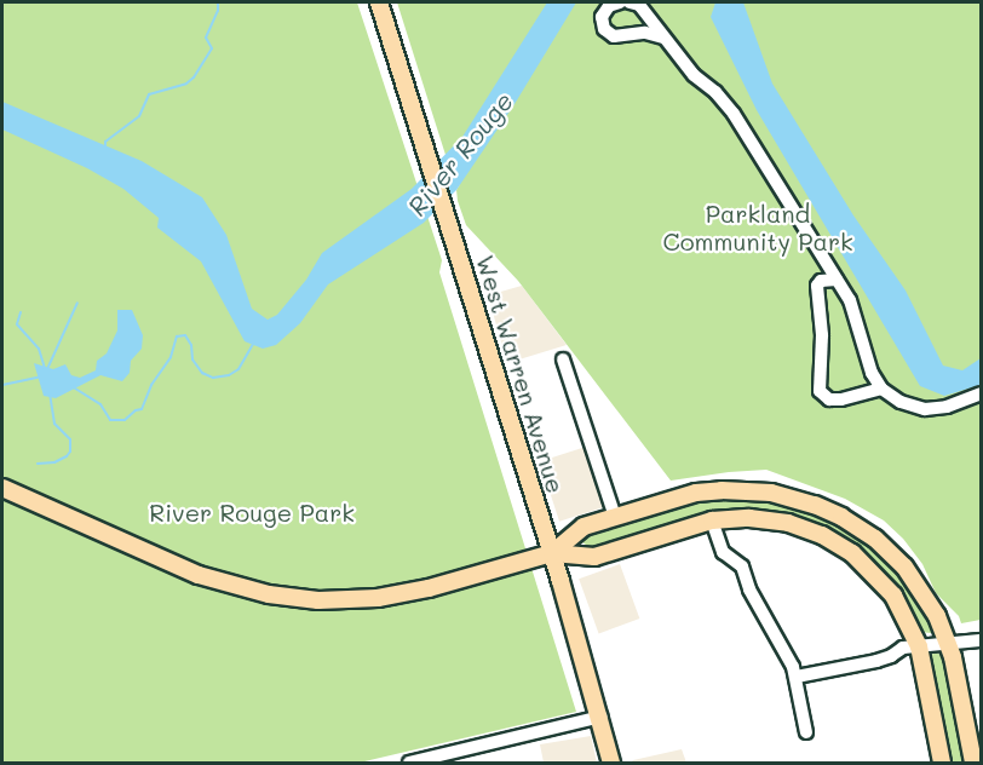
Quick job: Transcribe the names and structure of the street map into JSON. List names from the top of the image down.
{
  "streets": {
    "main road": ["West Warren Avenue"]
  },
  "water": ["River Rouge"],
  "parks": ["Parkland Community Park", "River Rouge Park"]
}
